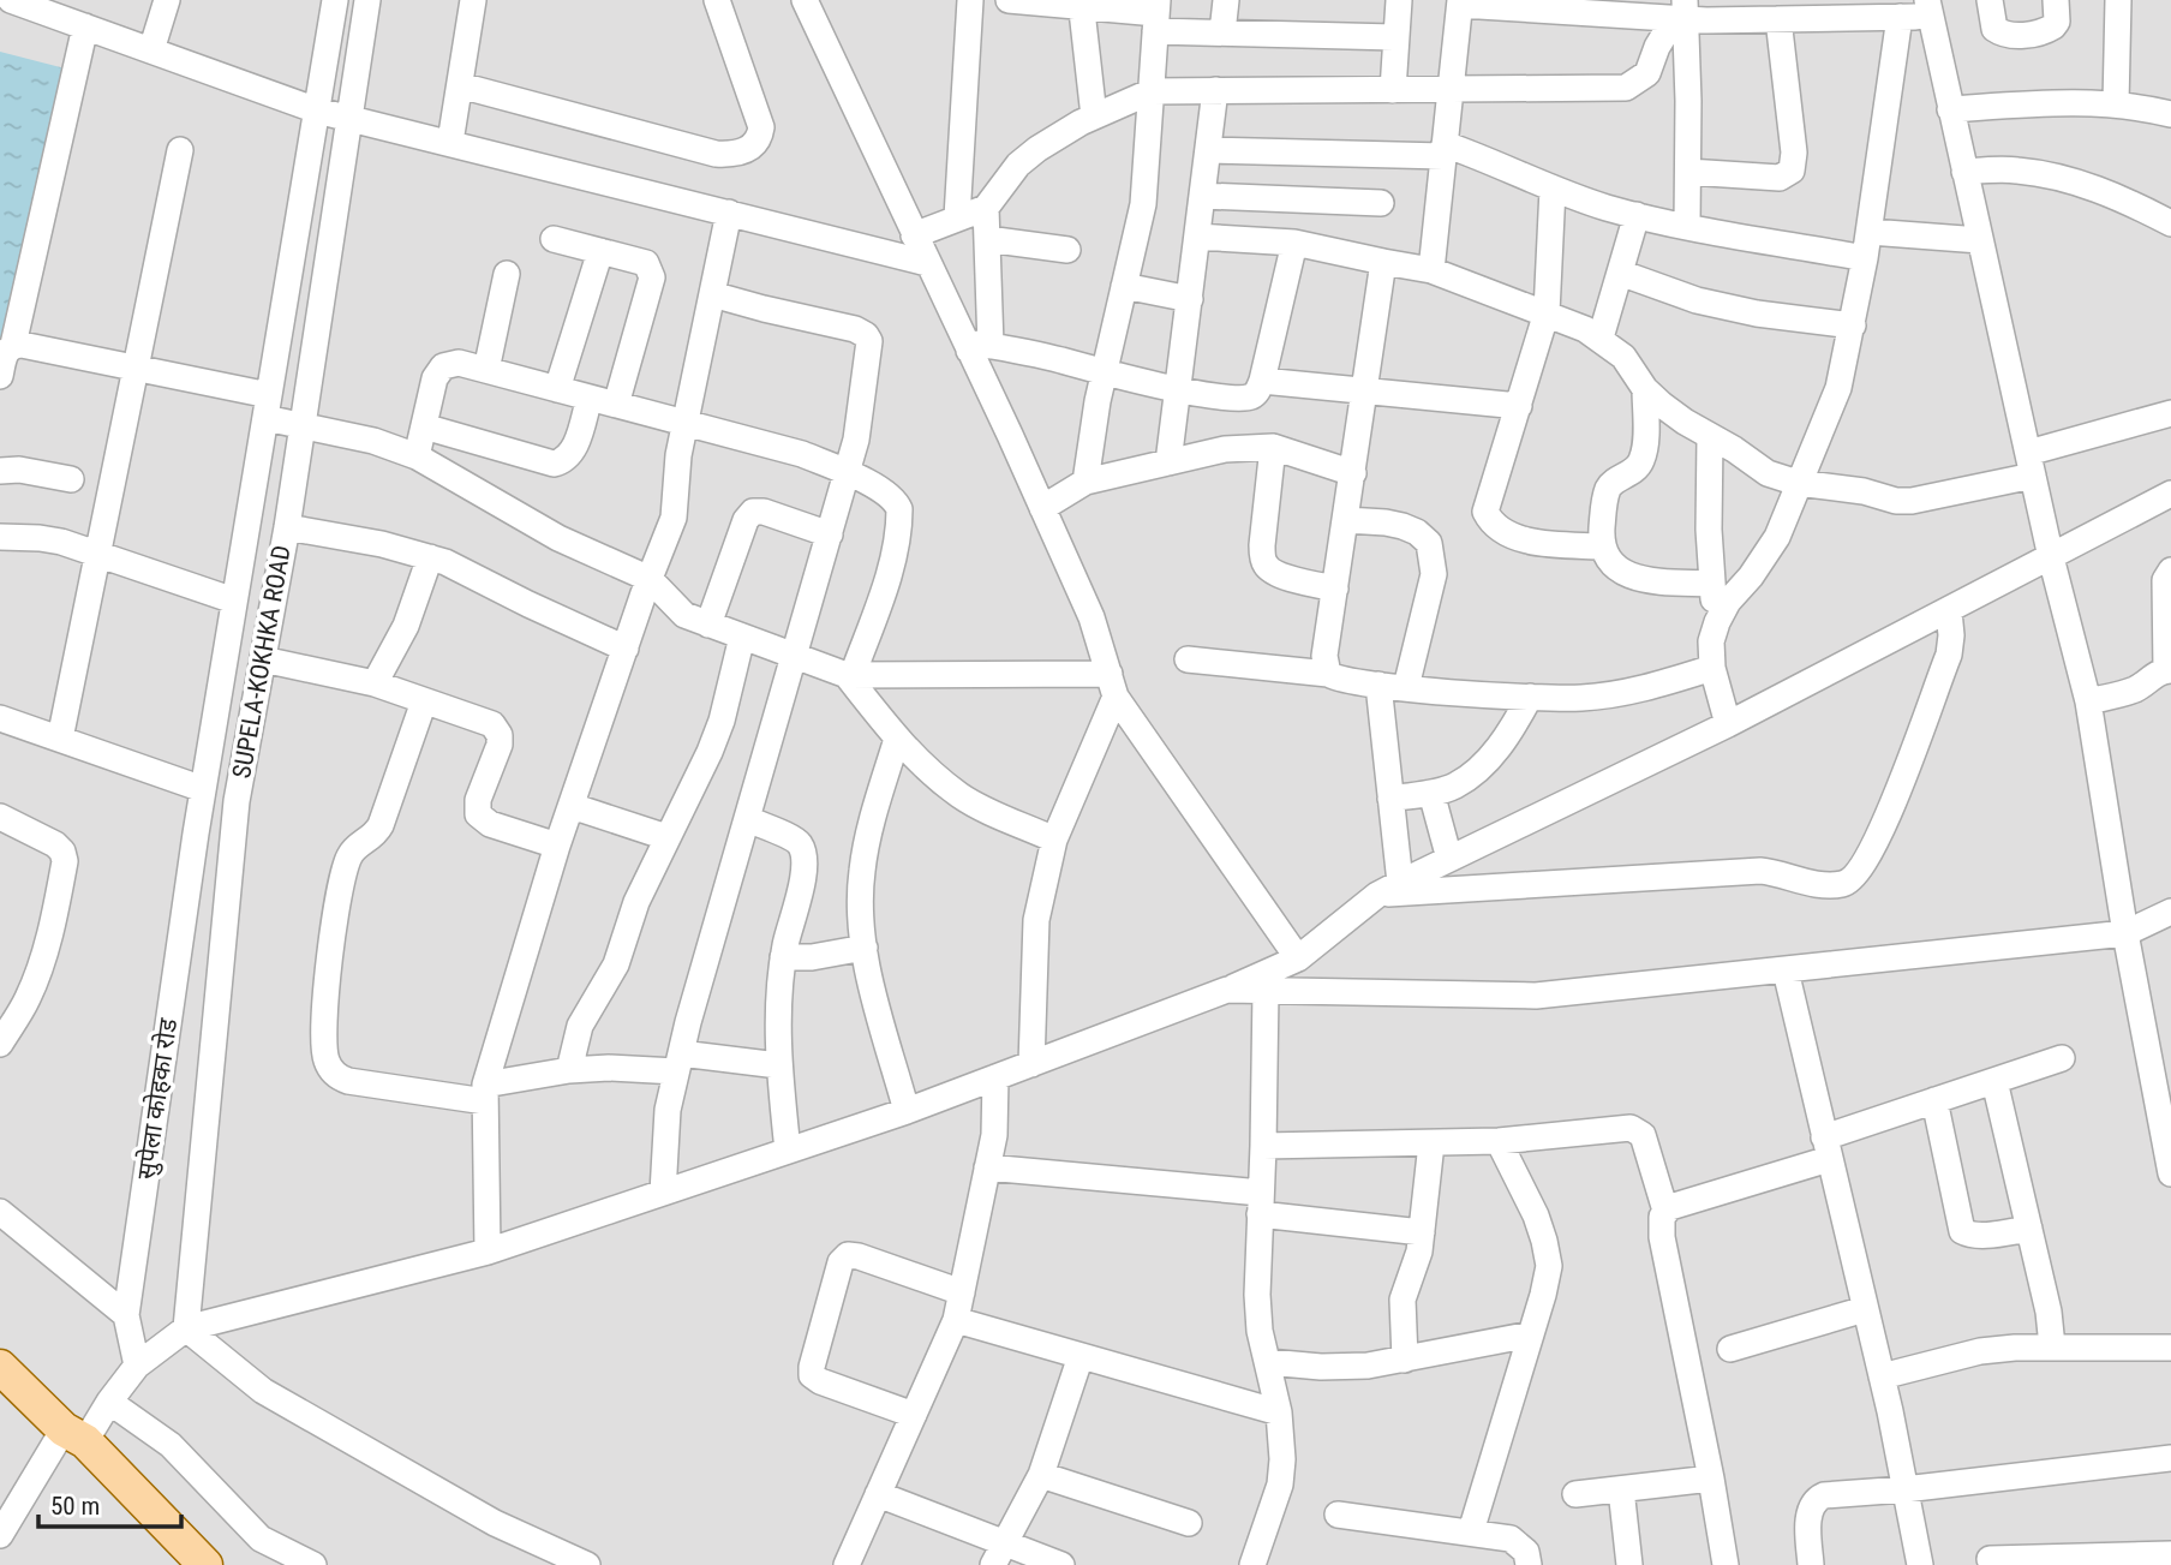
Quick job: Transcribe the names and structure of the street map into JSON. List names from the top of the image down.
{
  "streets": {
    "street": ["SUPELA-KOKHKA ROAD", "सुपेला कोहका रोड"]
  },
  "crossings": [
    ["SUPELA-KOKHKA ROAD", "सुपेला कोहका रोड"]
  ],
  "scale_bar": "50 m"
}
